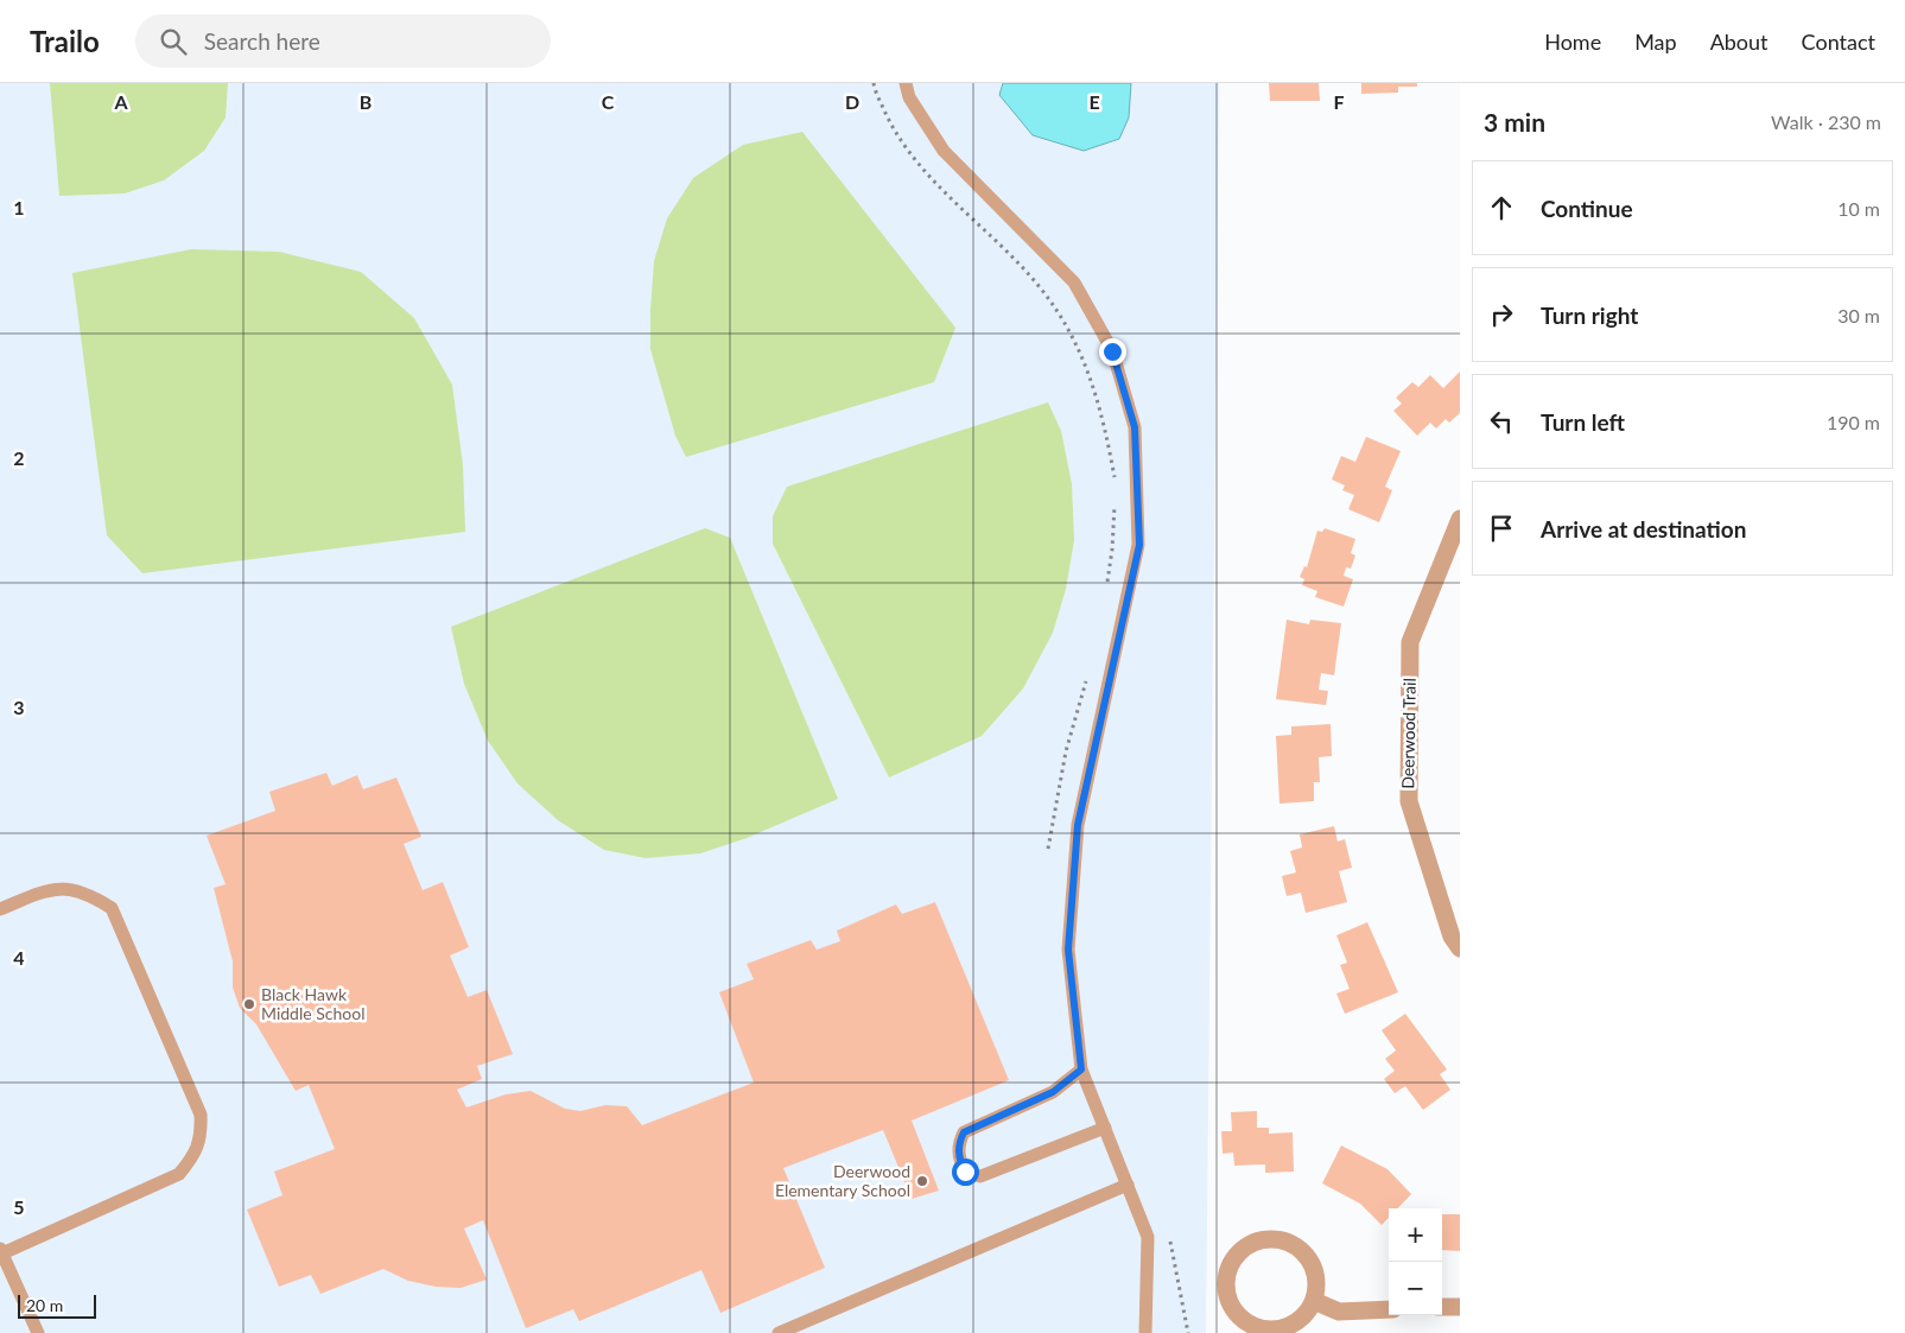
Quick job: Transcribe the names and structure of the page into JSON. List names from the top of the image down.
{
  "streets": {
    "street": ["Deerwood Trail"]
  },
  "places": ["Black Hawk Middle School", "Deerwood Elementary School"],
  "scale_bar": "20 m",
  "page": {
    "header": "Trailo",
    "search": "Search here",
    "nav": [
      "Home",
      "Map",
      "About",
      "Contact"
    ],
    "heading": ["3 min", "Walk · 230 m"],
    "list": [
      ["Continue", "10 m"],
      ["Turn right", "30 m"],
      ["Turn left", "190 m"],
      "Arrive at destination"
    ],
    "map_buttons": ["+", "−"],
    "scale": "20 m"
  },
  "grid": {
    "columns": [
      "A",
      "B",
      "C",
      "D",
      "E",
      "F"
    ],
    "rows": [
      "1",
      "2",
      "3",
      "4",
      "5"
    ]
  }
}
